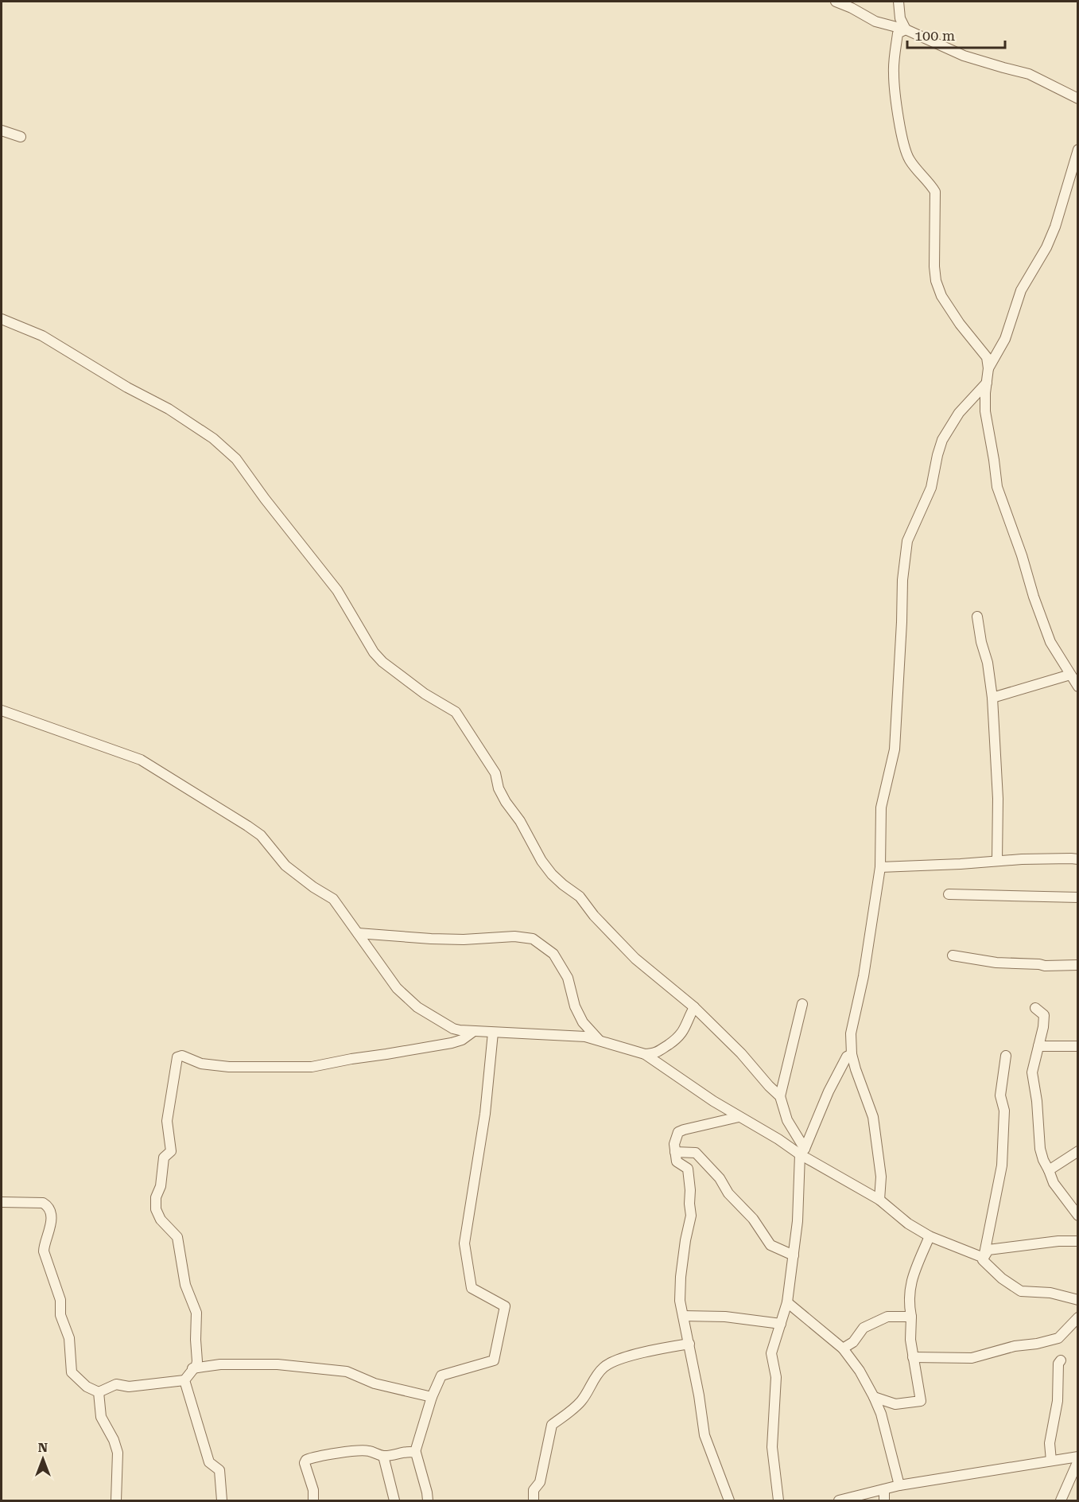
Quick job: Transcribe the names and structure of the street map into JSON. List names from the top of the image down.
{
  "scale_bar": "100 m",
  "north": "top"
}
